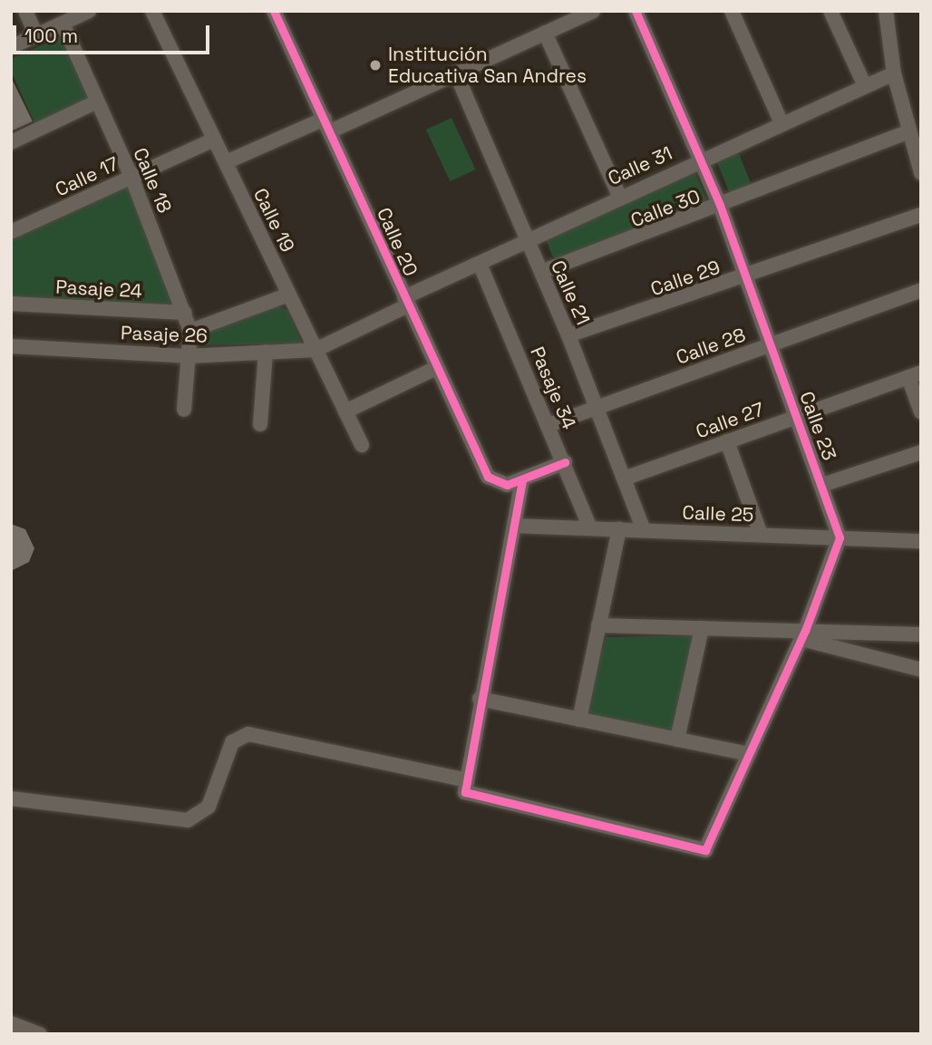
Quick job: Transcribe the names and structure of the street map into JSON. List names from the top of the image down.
{
  "streets": {
    "street": [
      "Calle 31",
      "Calle 17",
      "Calle 18",
      "Calle 30",
      "Calle 19",
      "Calle 20",
      "Calle 29",
      "Pasaje 24",
      "Calle 21",
      "Pasaje 26",
      "Calle 28",
      "Pasaje 34",
      "Calle 27",
      "Calle 23",
      "Calle 25"
    ]
  },
  "crossings": [
    ["Calle 31", "Calle 19"],
    ["Calle 31", "Calle 20"],
    ["Calle 31", "Calle 21"],
    ["Calle 31", "Pasaje 26"],
    ["Calle 31", "Pasaje 34"],
    ["Calle 31", "Calle 23"],
    ["Calle 17", "Calle 18"],
    ["Calle 17", "Calle 19"],
    ["Calle 18", "Pasaje 24"],
    ["Calle 18", "Pasaje 26"],
    ["Calle 30", "Calle 21"],
    ["Calle 30", "Calle 23"],
    ["Calle 19", "Pasaje 26"],
    ["Calle 29", "Calle 21"],
    ["Calle 29", "Calle 23"],
    ["Calle 21", "Calle 28"],
    ["Calle 21", "Calle 27"],
    ["Calle 21", "Calle 25"],
    ["Calle 28", "Pasaje 34"],
    ["Calle 28", "Calle 23"],
    ["Pasaje 34", "Calle 25"],
    ["Calle 27", "Calle 23"],
    ["Calle 23", "Calle 25"]
  ],
  "places": ["Institución Educativa San Andres"],
  "scale_bar": "100 m"
}
